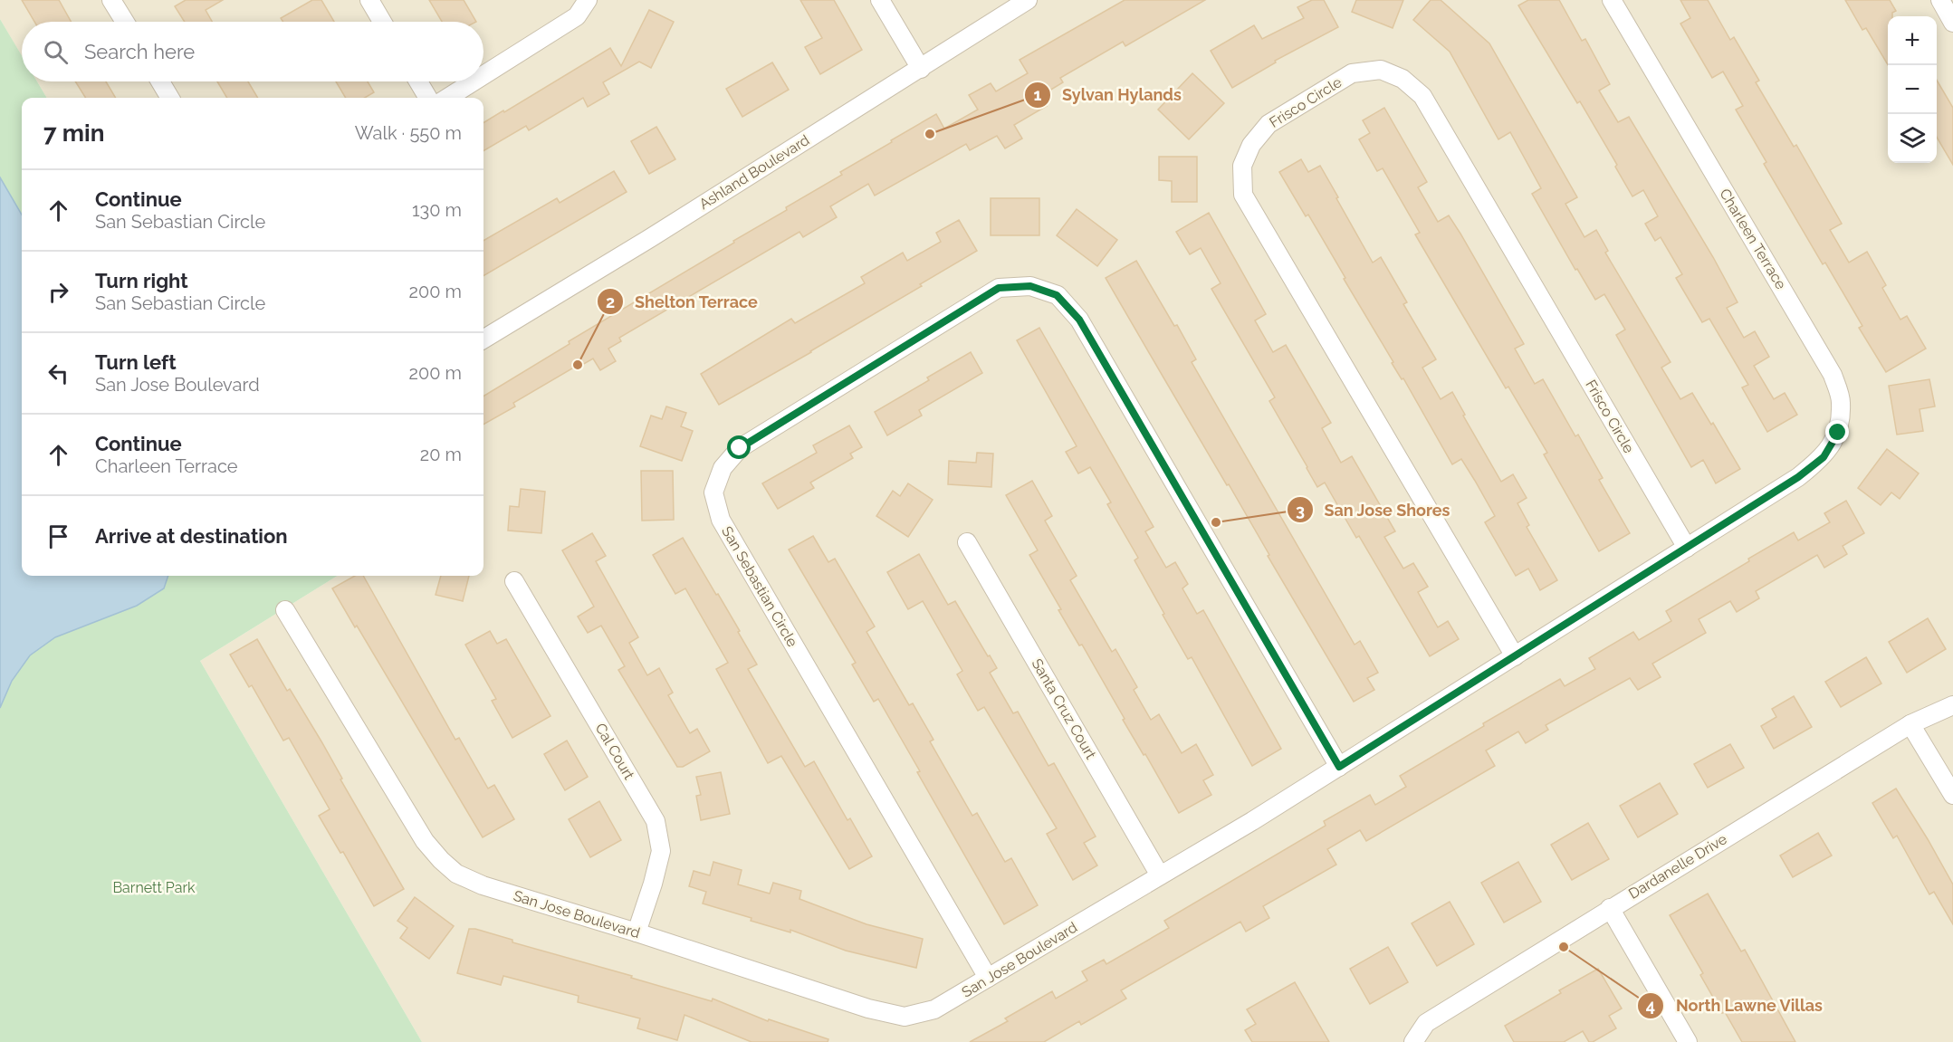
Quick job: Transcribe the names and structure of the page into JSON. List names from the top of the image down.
{
  "streets": {
    "street": [
      "Frisco Circle",
      "Ashland Boulevard",
      "Charleen Terrace",
      "San Sebastian Circle",
      "Santa Cruz Court",
      "Cal Court",
      "Dardanelle Drive",
      "San Jose Boulevard"
    ]
  },
  "crossings": [
    ["Frisco Circle", "San Jose Boulevard"],
    ["Charleen Terrace", "San Jose Boulevard"],
    ["San Sebastian Circle", "San Jose Boulevard"],
    ["Santa Cruz Court", "San Jose Boulevard"],
    ["Cal Court", "San Jose Boulevard"]
  ],
  "parks": ["Barnett Park"],
  "places": [
    "Sylvan Hylands",
    "Shelton Terrace",
    "San Jose Shores",
    "North Lawne Villas"
  ],
  "page": {
    "map_buttons": ["+", "−"],
    "search": "Search here",
    "heading": ["7 min", "Walk · 550 m"],
    "list": [
      ["Continue", "San Sebastian Circle", "130 m"],
      ["Turn right", "San Sebastian Circle", "200 m"],
      ["Turn left", "San Jose Boulevard", "200 m"],
      ["Continue", "Charleen Terrace", "20 m"],
      "Arrive at destination"
    ]
  }
}
